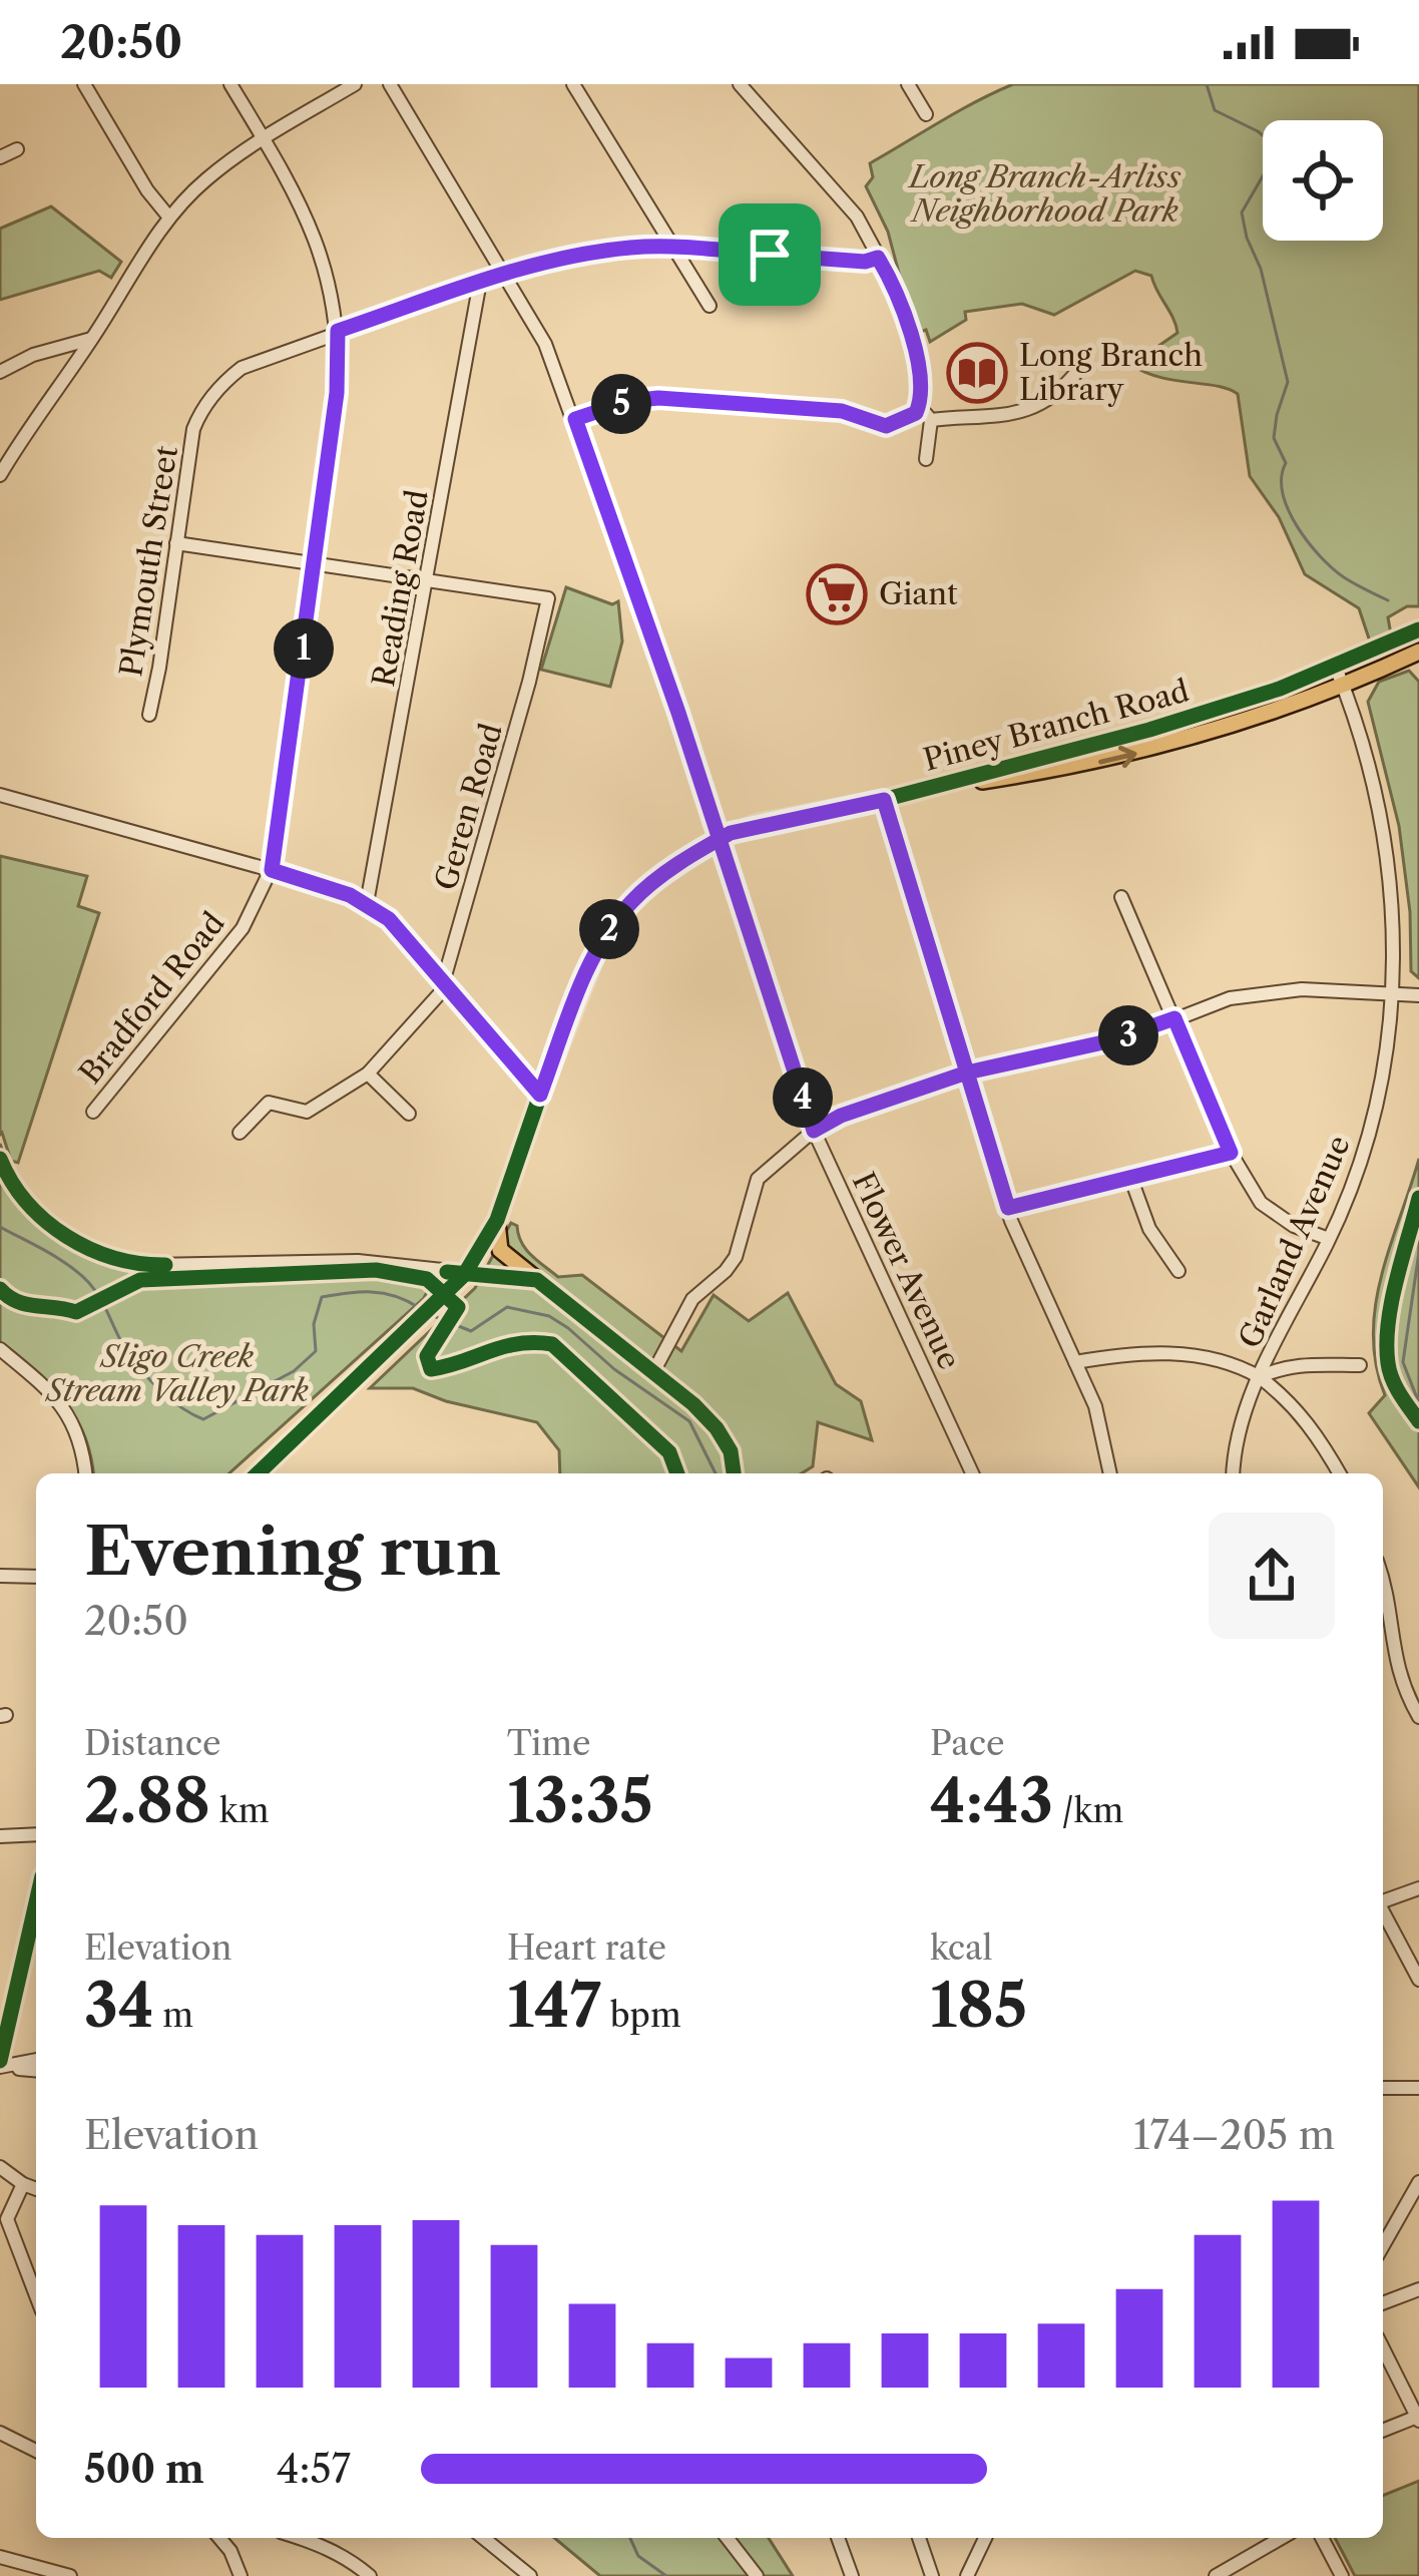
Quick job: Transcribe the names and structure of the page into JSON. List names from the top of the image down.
{
  "streets": {
    "main road": ["Piney Branch Road"],
    "street": [
      "Plymouth Street",
      "Reading Road",
      "Geren Road",
      "Bradford Road",
      "Garland Avenue",
      "Flower Avenue"
    ]
  },
  "crossings": [
    ["Plymouth Street", "Reading Road"],
    ["Plymouth Street", "Bradford Road"],
    ["Plymouth Street", "Flower Avenue"],
    ["Reading Road", "Geren Road"],
    ["Piney Branch Road", "Garland Avenue"],
    ["Piney Branch Road", "Flower Avenue"]
  ],
  "parks": ["Long Branch-Arliss Neighborhood Park", "Sligo Creek Stream Valley Park"],
  "places": {
    "library": ["Long Branch Library"],
    "supermarket": ["Giant"]
  },
  "page": {
    "status": "20:50",
    "pins": [
      "5",
      "1",
      "2",
      "3",
      "4"
    ],
    "heading": ["Evening run", "20:50"],
    "stats": [
      ["Distance", "2.88 km"],
      ["Time", "13:35"],
      ["Pace", "4:43 /km"],
      ["Elevation", "34 m"],
      ["Heart rate", "147 bpm"],
      ["kcal", "185"]
    ],
    "chart": ["Elevation", "174–205 m"],
    "list": [
      {
        "name": "500 m",
        "note": "4:57"
      }
    ]
  }
}
